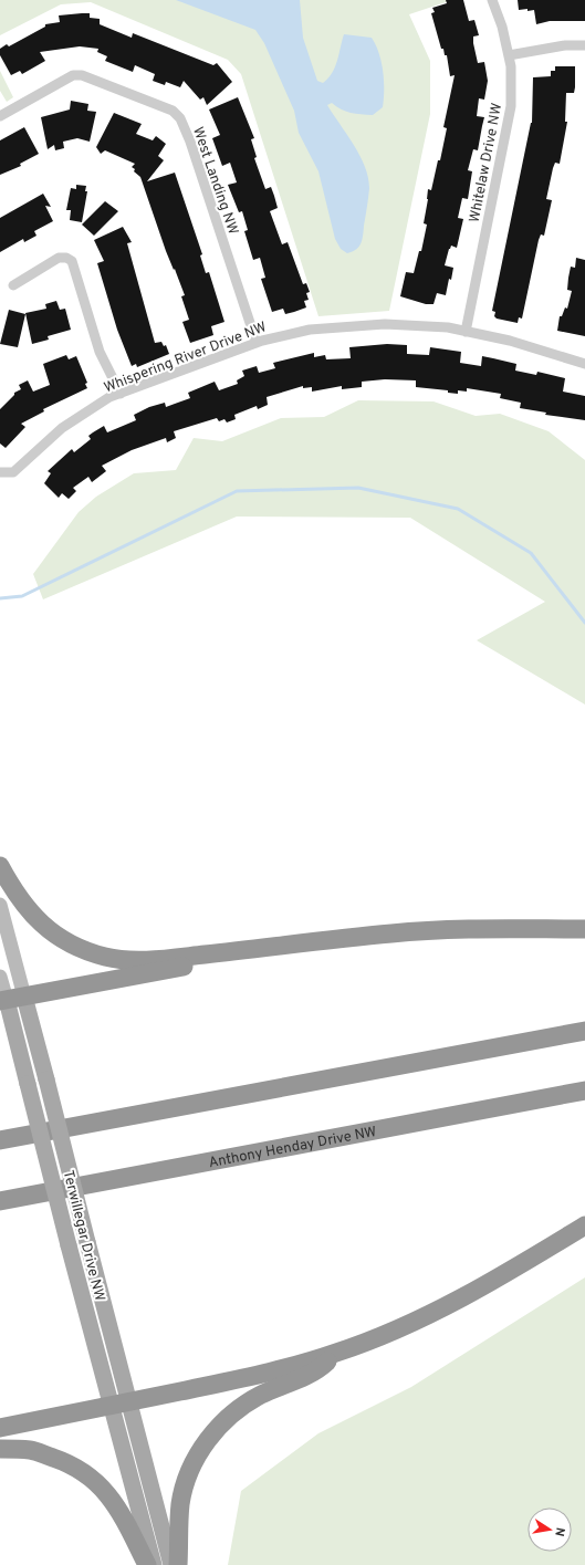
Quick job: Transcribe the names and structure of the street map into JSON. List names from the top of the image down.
{
  "streets": {
    "highway": ["Anthony Henday Drive NW"],
    "main road": ["Terwillegar Drive NW"],
    "street": ["Whitelaw Drive NW", "West Landing NW", "Whispering River Drive NW"]
  },
  "crossings": [
    ["Whitelaw Drive NW", "Whispering River Drive NW"],
    ["West Landing NW", "Whispering River Drive NW"]
  ],
  "north": "right"
}
